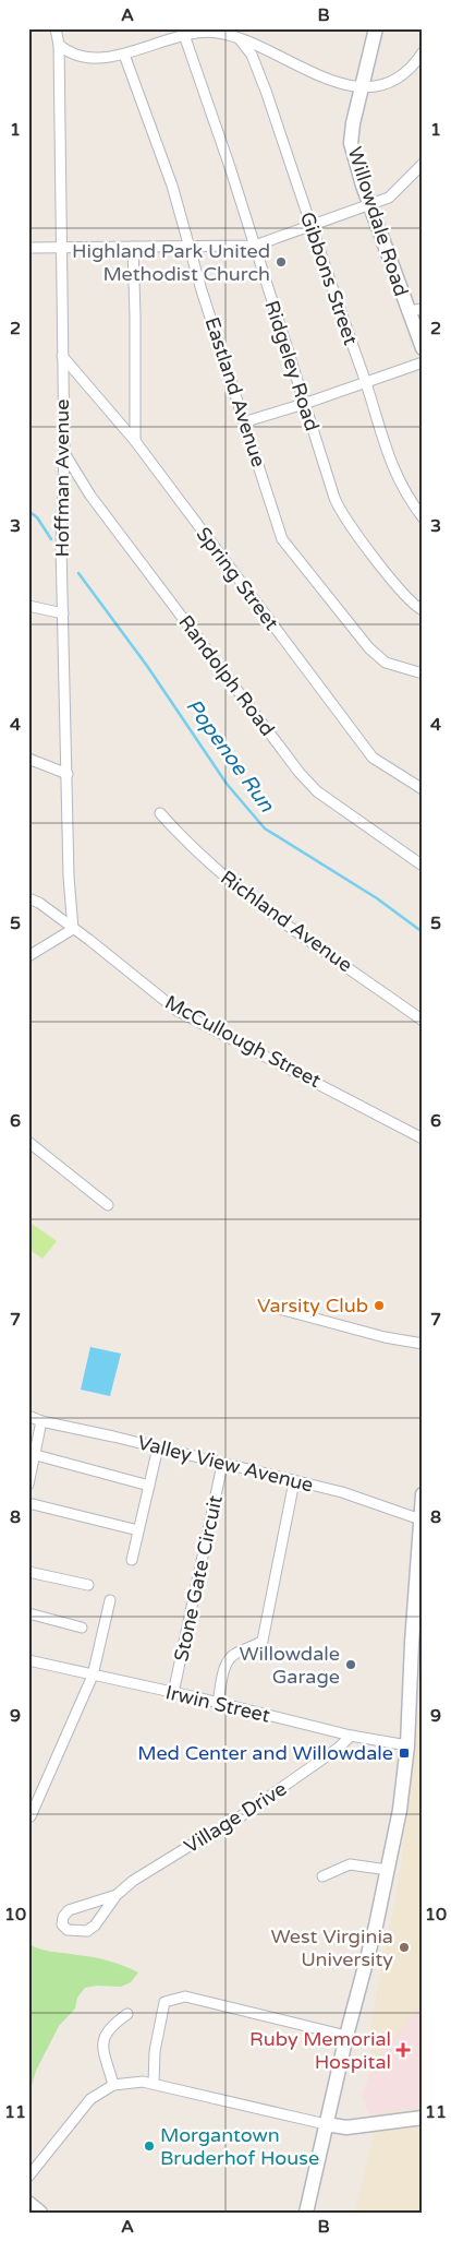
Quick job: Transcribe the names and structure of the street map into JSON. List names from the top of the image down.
{
  "streets": {
    "street": [
      "Willowdale Road",
      "Gibbons Street",
      "Ridgeley Road",
      "Eastland Avenue",
      "Hoffman Avenue",
      "Spring Street",
      "Randolph Road",
      "Richland Avenue",
      "McCullough Street",
      "Valley View Avenue",
      "Stone Gate Circuit",
      "Irwin Street",
      "Village Drive"
    ]
  },
  "crossings": [
    ["Hoffman Avenue", "Spring Street"],
    ["Hoffman Avenue", "Randolph Road"],
    ["Hoffman Avenue", "McCullough Street"],
    ["Valley View Avenue", "Stone Gate Circuit"],
    ["Stone Gate Circuit", "Irwin Street"],
    ["Irwin Street", "Village Drive"]
  ],
  "water": ["Popenoe Run"],
  "places": {
    "other": [
      "Highland Park United Methodist Church",
      "Varsity Club",
      "Willowdale Garage",
      "West Virginia University",
      "Morgantown Bruderhof House"
    ],
    "transit": ["Med Center and Willowdale"],
    "health": ["Ruby Memorial Hospital"]
  },
  "grid": {
    "columns": ["A", "B"],
    "rows": [
      "1",
      "2",
      "3",
      "4",
      "5",
      "6",
      "7",
      "8",
      "9",
      "10",
      "11"
    ]
  }
}
